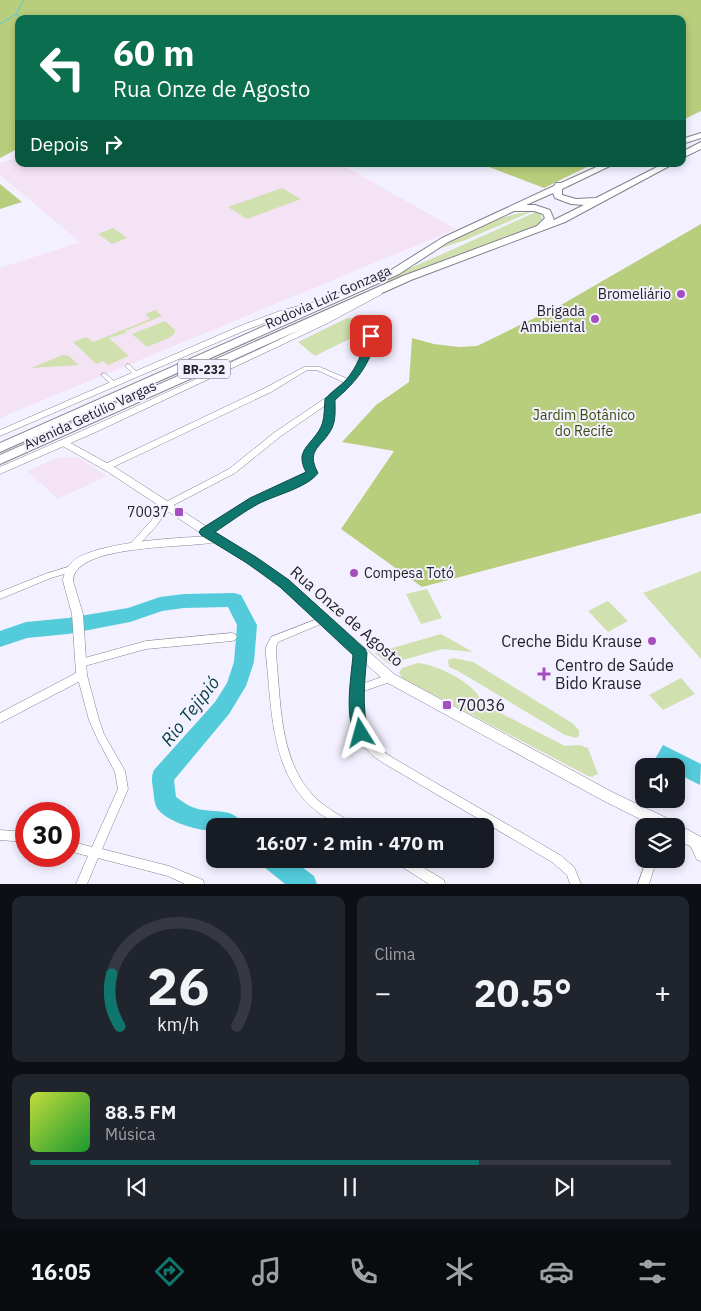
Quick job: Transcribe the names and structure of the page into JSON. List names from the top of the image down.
{
  "streets": {
    "highway": ["Rodovia Luiz Gonzaga", "BR-232"],
    "main road": ["Rua Onze de Agosto"],
    "street": ["Avenida Getúlio Vargas"]
  },
  "crossings": [
    ["Rodovia Luiz Gonzaga", "Avenida Getúlio Vargas"],
    ["Avenida Getúlio Vargas", "Rua Onze de Agosto"]
  ],
  "water": ["Rio Tejipió"],
  "parks": ["Jardim Botânico do Recife"],
  "places": {
    "other": [
      "Bromeliário",
      "Brigada Ambiental",
      "Compesa Totó",
      "Creche Bidu Krause"
    ],
    "transit": ["70037", "70036"],
    "health": ["Centro de Saúde Bido Krause"]
  },
  "page": {
    "turn": ["60 m", "Rua Onze de Agosto"],
    "then": "Depois",
    "limit": "30",
    "trip": "16:07 · 2 min · 470 m",
    "tile": "Clima",
    "heat": ["−", "20.5°", "+"],
    "song": ["88.5 FM", "Música"],
    "tabs": "16:05",
    "gauge": ["26", "km/h"]
  }
}
